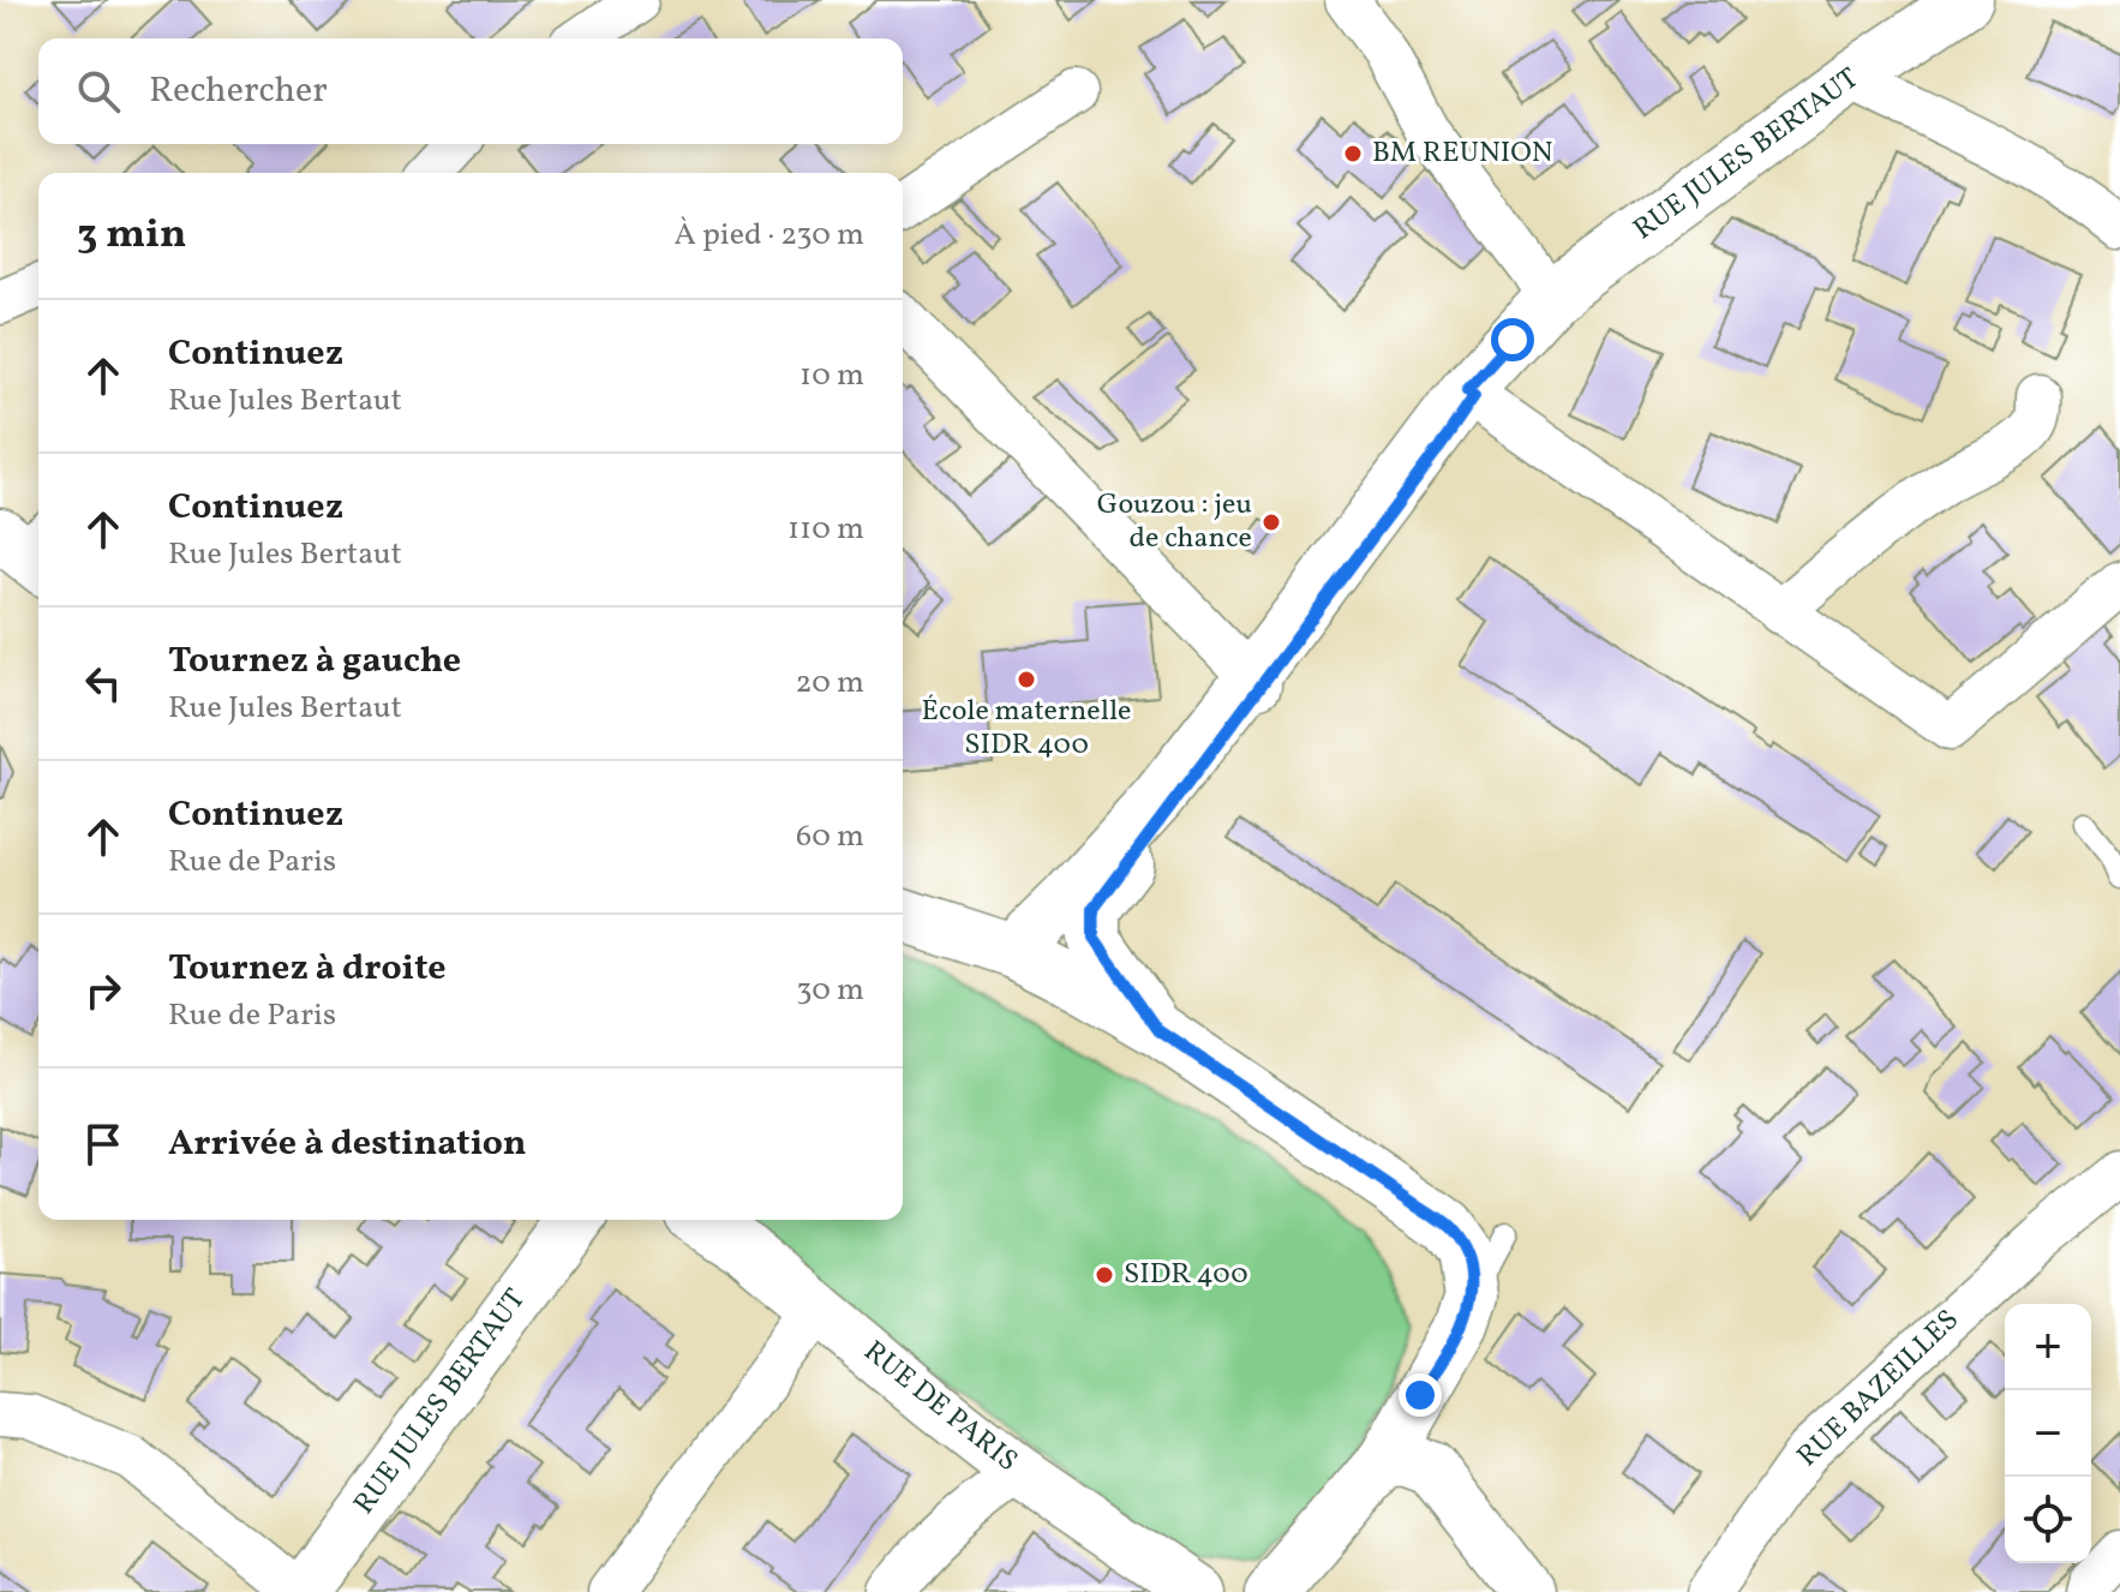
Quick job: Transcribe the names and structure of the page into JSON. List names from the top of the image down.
{
  "streets": {
    "street": ["RUE JULES BERTAUT", "RUE BAZEILLES", "RUE DE PARIS"]
  },
  "places": [
    "BM REUNION",
    "Gouzou : jeu de chance",
    "École maternelle SIDR 400",
    "SIDR 400"
  ],
  "page": {
    "search": "Rechercher",
    "heading": ["3 min", "À pied · 230 m"],
    "list": [
      ["Continuez", "Rue Jules Bertaut", "10 m"],
      ["Continuez", "Rue Jules Bertaut", "110 m"],
      ["Tournez à gauche", "Rue Jules Bertaut", "20 m"],
      ["Continuez", "Rue de Paris", "60 m"],
      ["Tournez à droite", "Rue de Paris", "30 m"],
      "Arrivée à destination"
    ],
    "map_buttons": ["+", "−"]
  }
}
